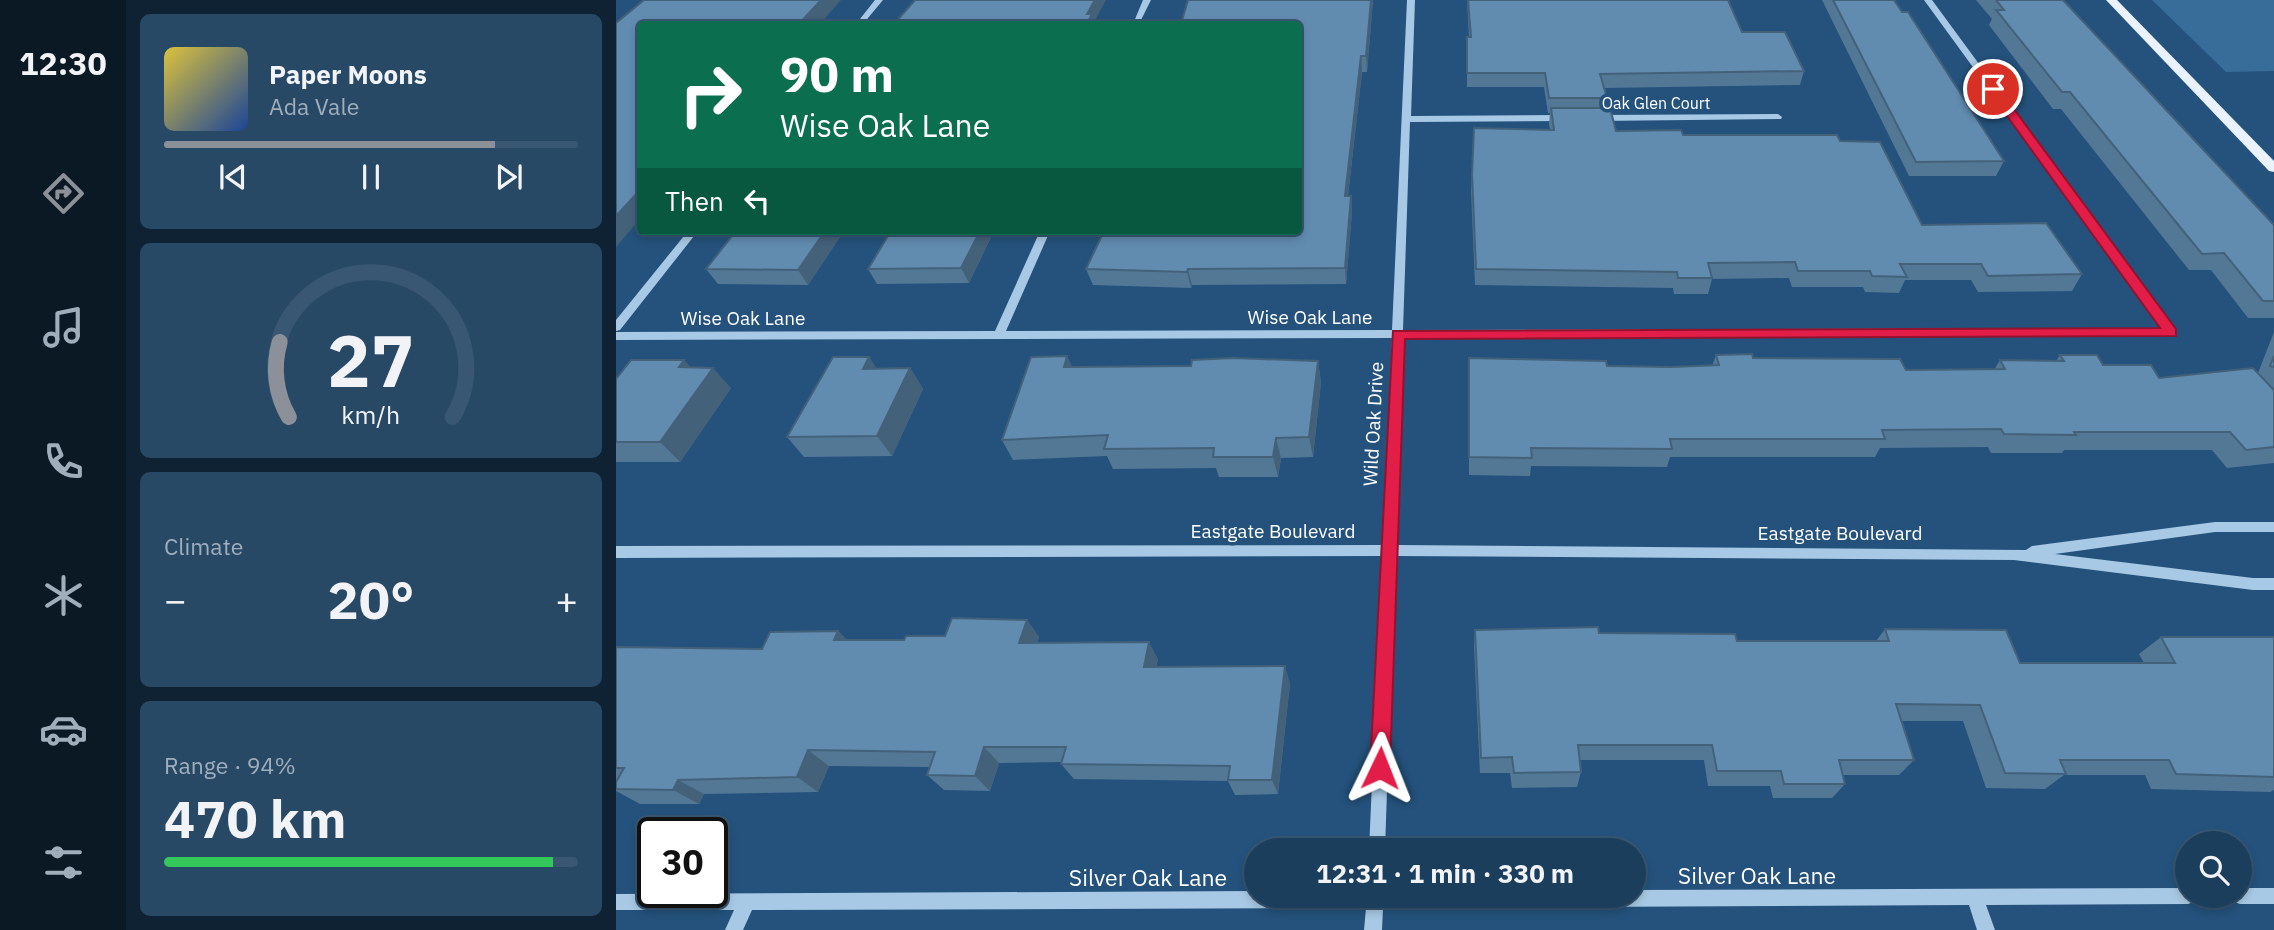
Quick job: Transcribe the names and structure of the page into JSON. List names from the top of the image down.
{
  "streets": {
    "street": [
      "Oak Glen Court",
      "Wise Oak Lane",
      "Wild Oak Drive",
      "Eastgate Boulevard",
      "Silver Oak Lane"
    ]
  },
  "crossings": [
    ["Wise Oak Lane", "Wild Oak Drive"],
    ["Wild Oak Drive", "Eastgate Boulevard"]
  ],
  "page": {
    "tabs": "12:30",
    "turn": ["90 m", "Wise Oak Lane"],
    "song": ["Paper Moons", "Ada Vale"],
    "then": "Then",
    "tile": [
      "Climate",
      ["Range · 94%", "470 km"]
    ],
    "heat": ["−", "20°", "+"],
    "limit": "30",
    "trip": "12:31 · 1 min · 330 m",
    "gauge": ["27", "km/h"]
  }
}
